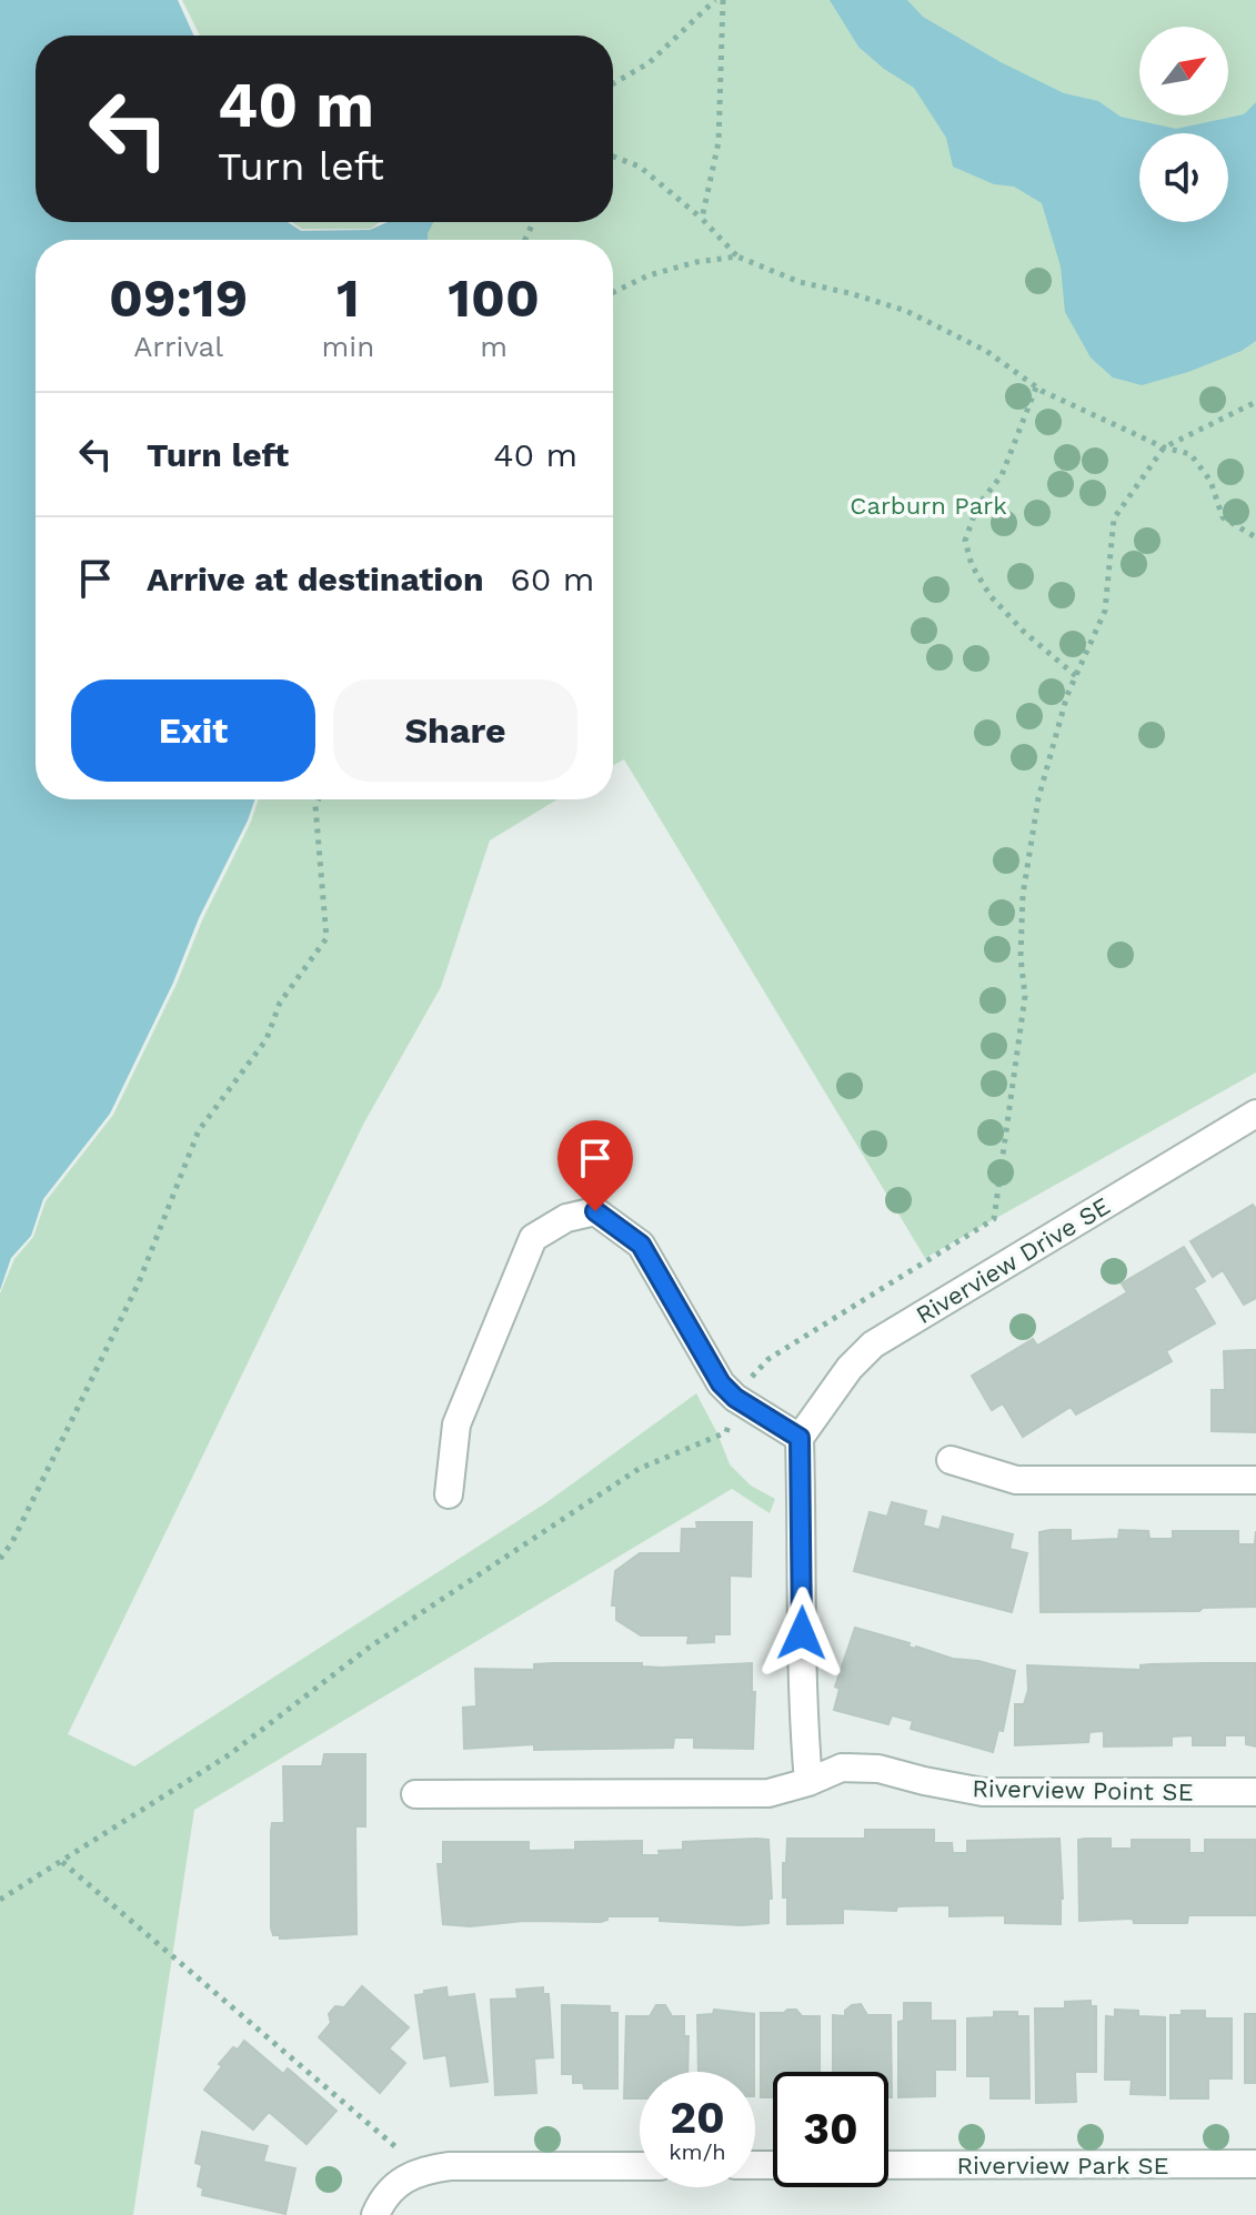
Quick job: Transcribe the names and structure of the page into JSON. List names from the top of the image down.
{
  "streets": {
    "street": ["Riverview Drive SE", "Riverview Point SE", "Riverview Park SE"]
  },
  "parks": ["Carburn Park"],
  "north": "top right",
  "page": {
    "turn": ["40 m", "Turn left"],
    "eta": [
      "09:19",
      "Arrival",
      "1",
      "min",
      "100",
      "m"
    ],
    "list": [
      {
        "name": "Turn left",
        "value": "40 m"
      },
      {
        "name": "Arrive at destination",
        "value": "60 m"
      }
    ],
    "buttons": ["Exit", "Share"],
    "speed": "20 km/h",
    "limit": "30"
  }
}
